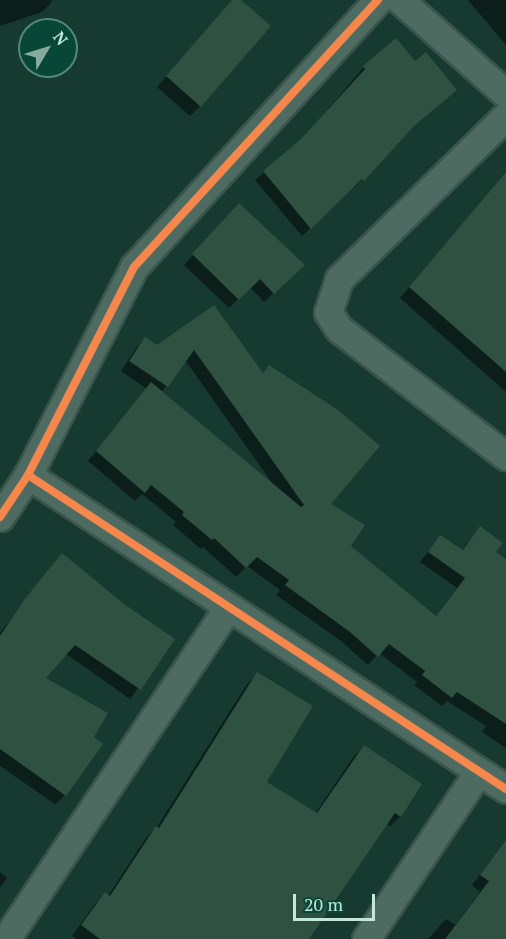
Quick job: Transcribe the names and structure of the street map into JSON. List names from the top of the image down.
{
  "scale_bar": "20 m",
  "north": "top right"
}
